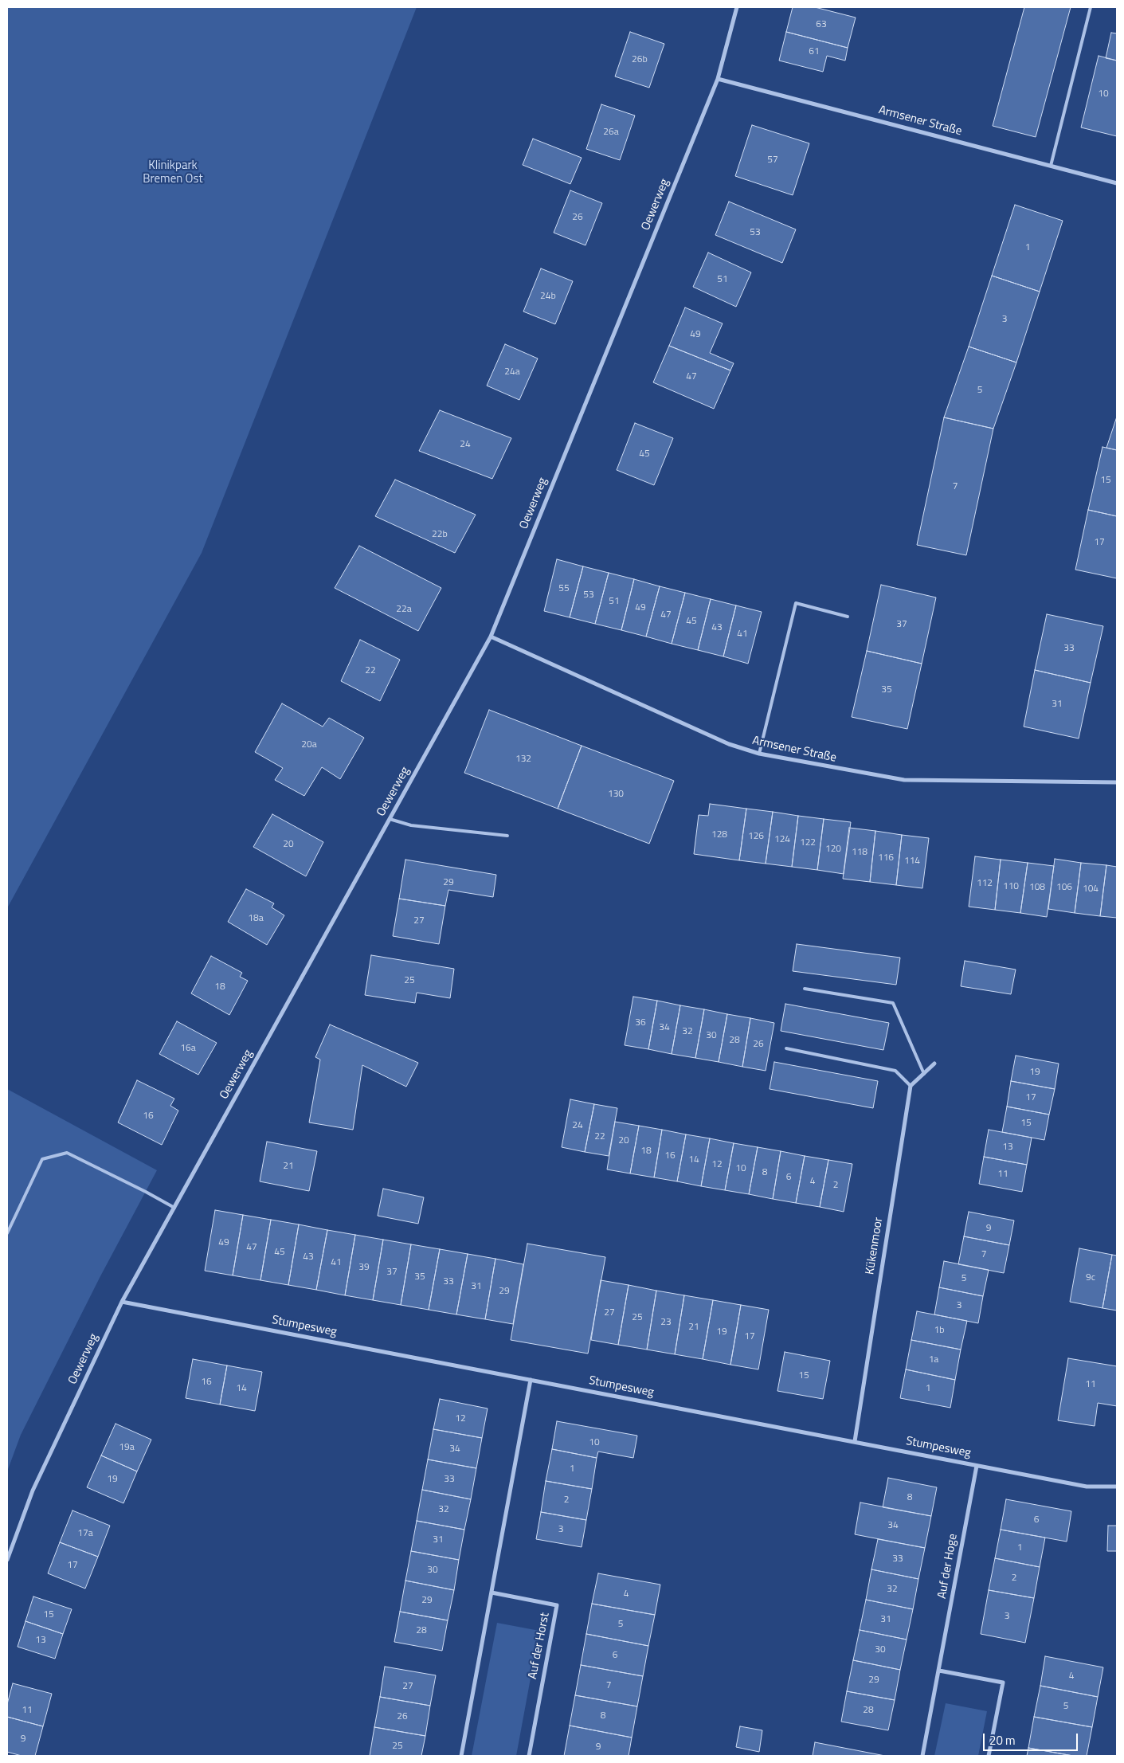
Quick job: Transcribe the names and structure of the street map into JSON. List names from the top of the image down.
{
  "streets": {
    "street": [
      "Armsener Straße",
      "Oewerweg",
      "Kükenmoor",
      "Stumpesweg",
      "Auf der Hoge",
      "Auf der Horst"
    ]
  },
  "crossings": [
    ["Armsener Straße", "Oewerweg"],
    ["Oewerweg", "Stumpesweg"],
    ["Kükenmoor", "Stumpesweg"],
    ["Stumpesweg", "Auf der Hoge"]
  ],
  "parks": ["Klinikpark Bremen Ost"],
  "house_numbers": [
    "63",
    "61",
    "26b",
    "10",
    "26a",
    "57",
    "26",
    "53",
    "1",
    "51",
    "24b",
    "3",
    "49",
    "24a",
    "47",
    "5",
    "24",
    "45",
    "15",
    "7",
    "22b",
    "17",
    "55",
    "53",
    "51",
    "49",
    "22a",
    "47",
    "45",
    "37",
    "43",
    "41",
    "33",
    "22",
    "35",
    "31",
    "20a",
    "132",
    "130",
    "128",
    "126",
    "124",
    "122",
    "20",
    "120",
    "118",
    "116",
    "114",
    "29",
    "112",
    "110",
    "108",
    "106",
    "104",
    "18a",
    "27",
    "25",
    "18",
    "36",
    "34",
    "32",
    "30",
    "28",
    "26",
    "16a",
    "19",
    "17",
    "16",
    "15",
    "24",
    "22",
    "20",
    "13",
    "18",
    "16",
    "14",
    "12",
    "21",
    "10",
    "8",
    "11",
    "6",
    "4",
    "2",
    "9",
    "49",
    "47",
    "45",
    "7",
    "43",
    "41",
    "39",
    "37",
    "35",
    "9c",
    "5",
    "33",
    "31",
    "29",
    "3",
    "27",
    "25",
    "23",
    "21",
    "1b",
    "19",
    "17",
    "1a",
    "15",
    "16",
    "11",
    "14",
    "1",
    "12",
    "10",
    "19a",
    "34",
    "1",
    "19",
    "33",
    "8",
    "2",
    "32",
    "6",
    "34",
    "3",
    "17a",
    "31",
    "1",
    "33",
    "17",
    "30",
    "2",
    "32",
    "4",
    "29",
    "15",
    "3",
    "31",
    "5",
    "28",
    "13",
    "30",
    "6",
    "4",
    "29",
    "7",
    "27",
    "5",
    "11",
    "28",
    "8",
    "26",
    "9",
    "25",
    "9"
  ],
  "scale_bar": "20 m"
}
